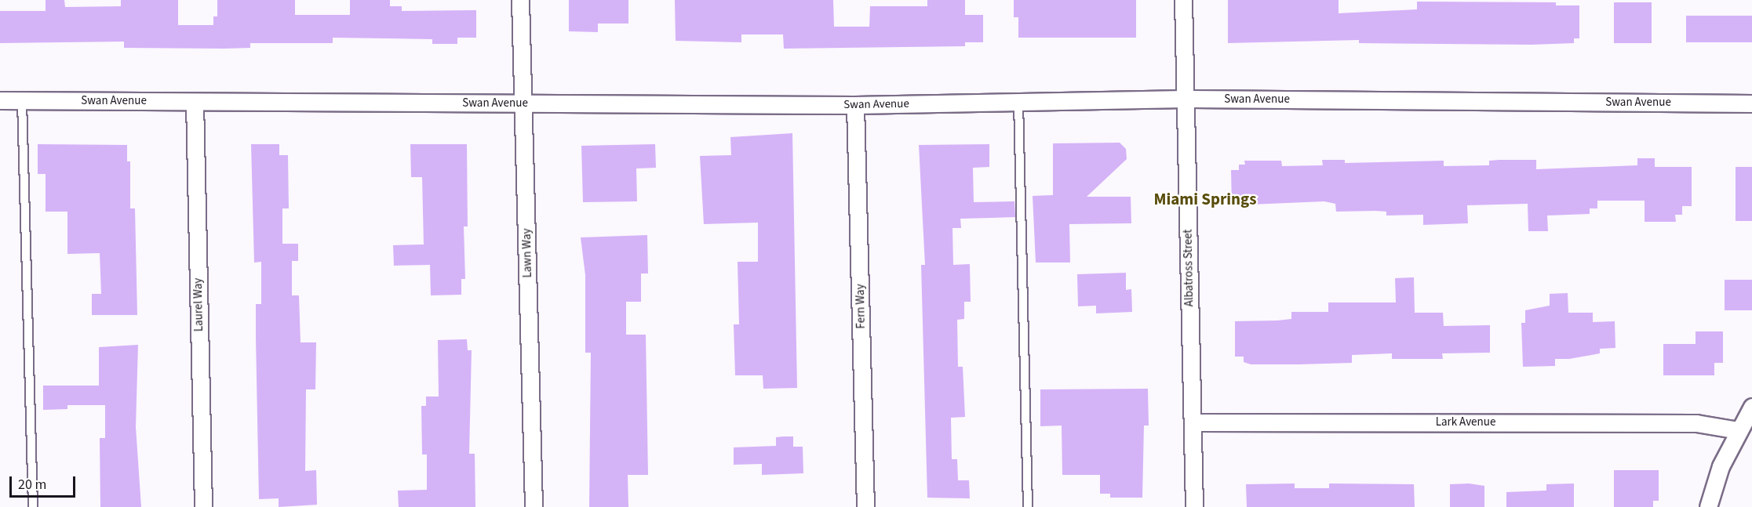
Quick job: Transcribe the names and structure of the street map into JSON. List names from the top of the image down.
{
  "streets": {
    "street": [
      "Swan Avenue",
      "Lawn Way",
      "Albatross Street",
      "Laurel Way",
      "Fern Way",
      "Lark Avenue"
    ]
  },
  "crossings": [
    ["Swan Avenue", "Lawn Way"],
    ["Swan Avenue", "Albatross Street"],
    ["Swan Avenue", "Laurel Way"],
    ["Swan Avenue", "Fern Way"],
    ["Albatross Street", "Lark Avenue"]
  ],
  "districts": ["Miami Springs"],
  "scale_bar": "20 m"
}
